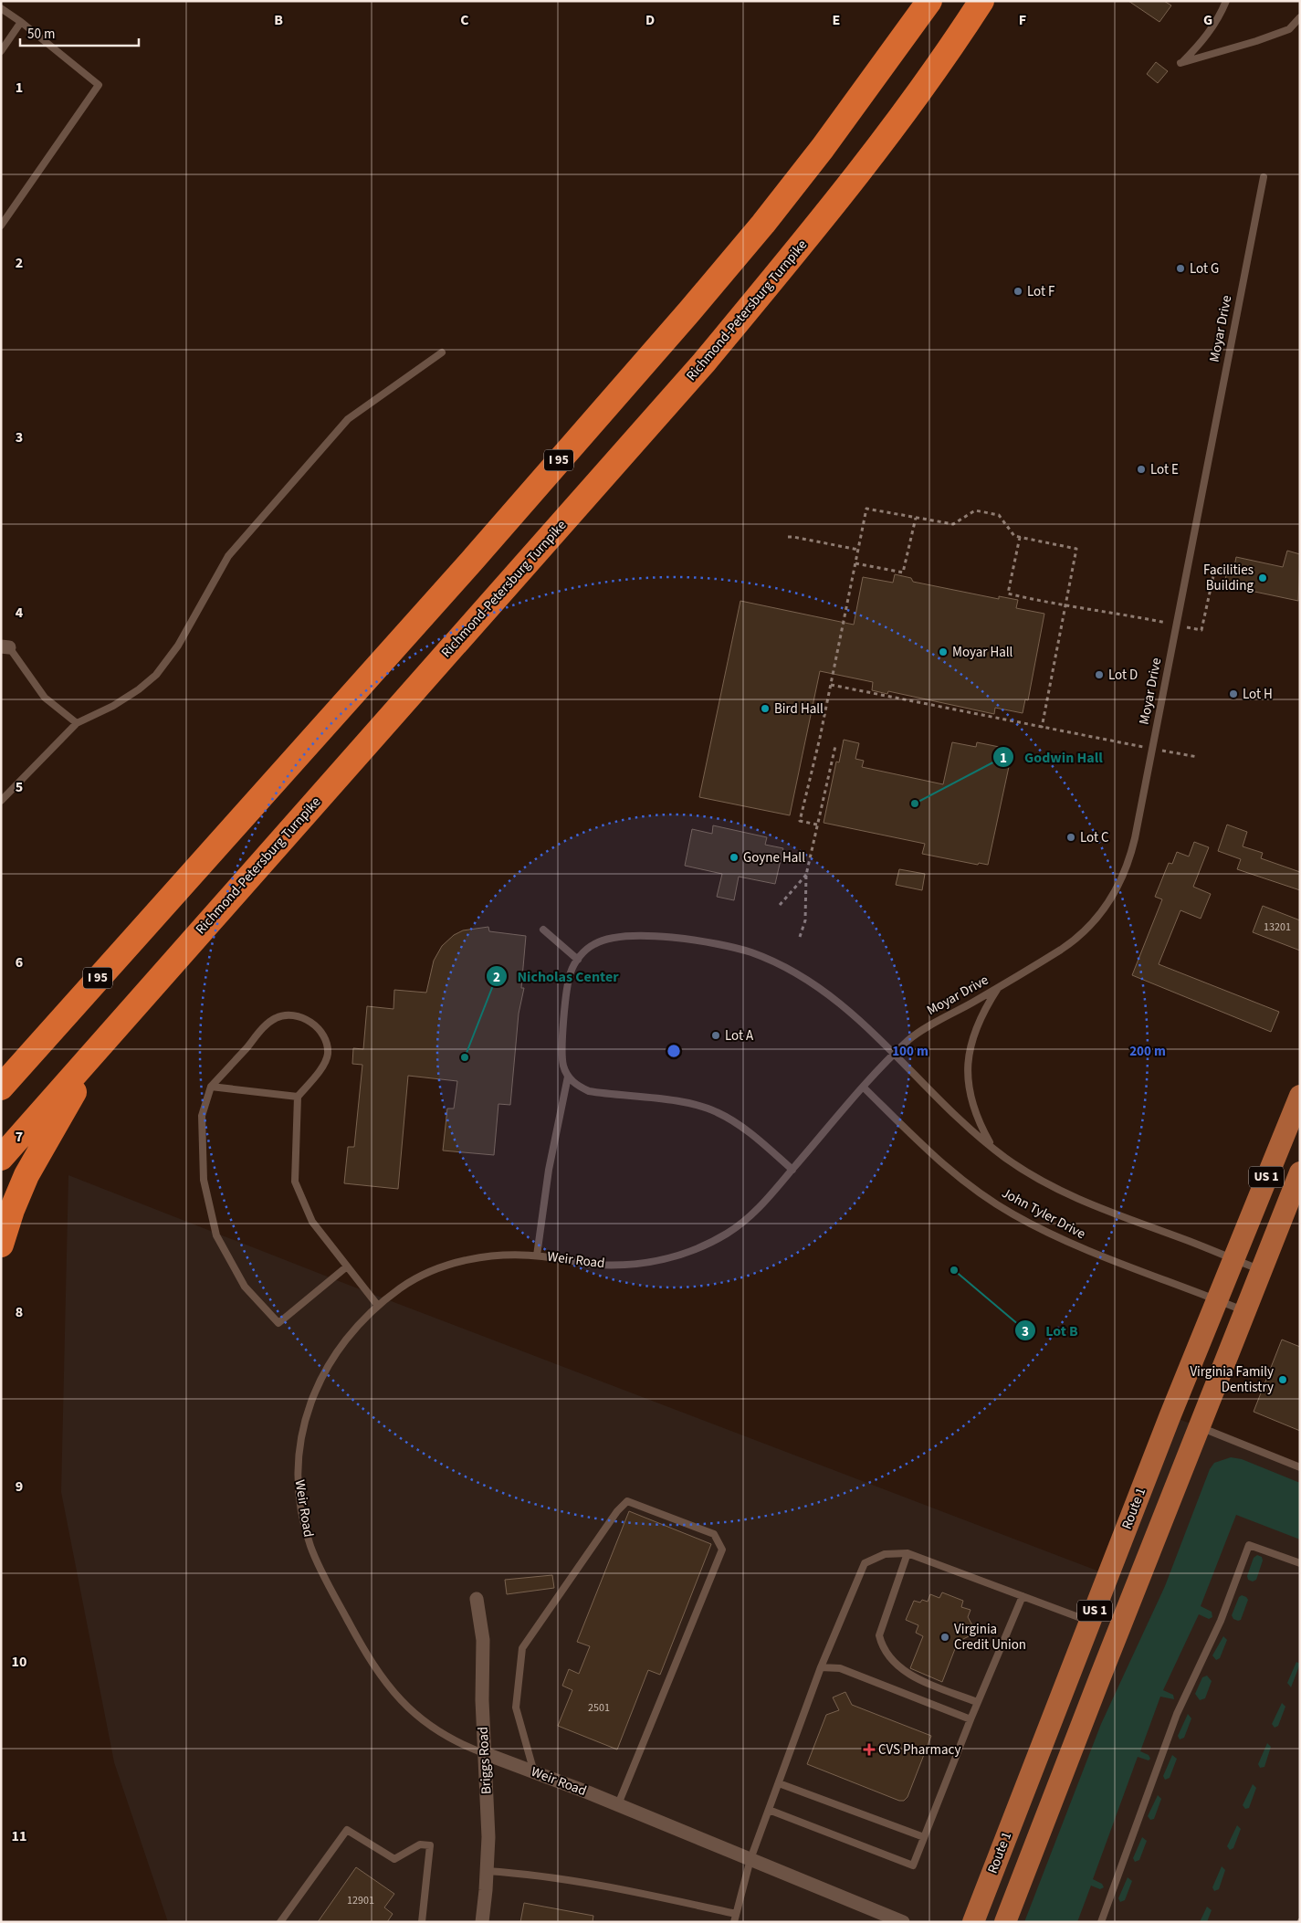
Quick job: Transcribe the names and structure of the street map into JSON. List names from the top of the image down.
{
  "streets": {
    "highway": ["Richmond-Petersburg Turnpike", "I 95"],
    "main road": ["US 1", "Route 1"],
    "street": ["Weir Road", "Briggs Road"],
    "lane": ["Moyar Drive", "John Tyler Drive"]
  },
  "crossings": [
    ["Moyar Drive", "John Tyler Drive"],
    ["Moyar Drive", "Weir Road"],
    ["US 1", "John Tyler Drive"],
    ["John Tyler Drive", "Weir Road"],
    ["John Tyler Drive", "Route 1"],
    ["Weir Road", "Briggs Road"]
  ],
  "places": {
    "other": [
      "Lot G",
      "Lot F",
      "Lot E",
      "Facilities Building",
      "Moyar Hall",
      "Lot D",
      "Lot H",
      "Bird Hall",
      "Godwin Hall",
      "Lot C",
      "Goyne Hall",
      "Lot A",
      "Nicholas Center",
      "Lot B",
      "Virginia Family Dentistry",
      "Virginia Credit Union"
    ],
    "health": ["CVS Pharmacy"]
  },
  "house_numbers": ["13201", "2501", "12901"],
  "scale_bar": "50 m",
  "grid": {
    "columns": [
      "B",
      "C",
      "D",
      "E",
      "F",
      "G"
    ],
    "rows": [
      "1",
      "2",
      "3",
      "4",
      "5",
      "6",
      "7",
      "8",
      "9",
      "10",
      "11"
    ]
  },
  "rings": ["100 m", "200 m"]
}
